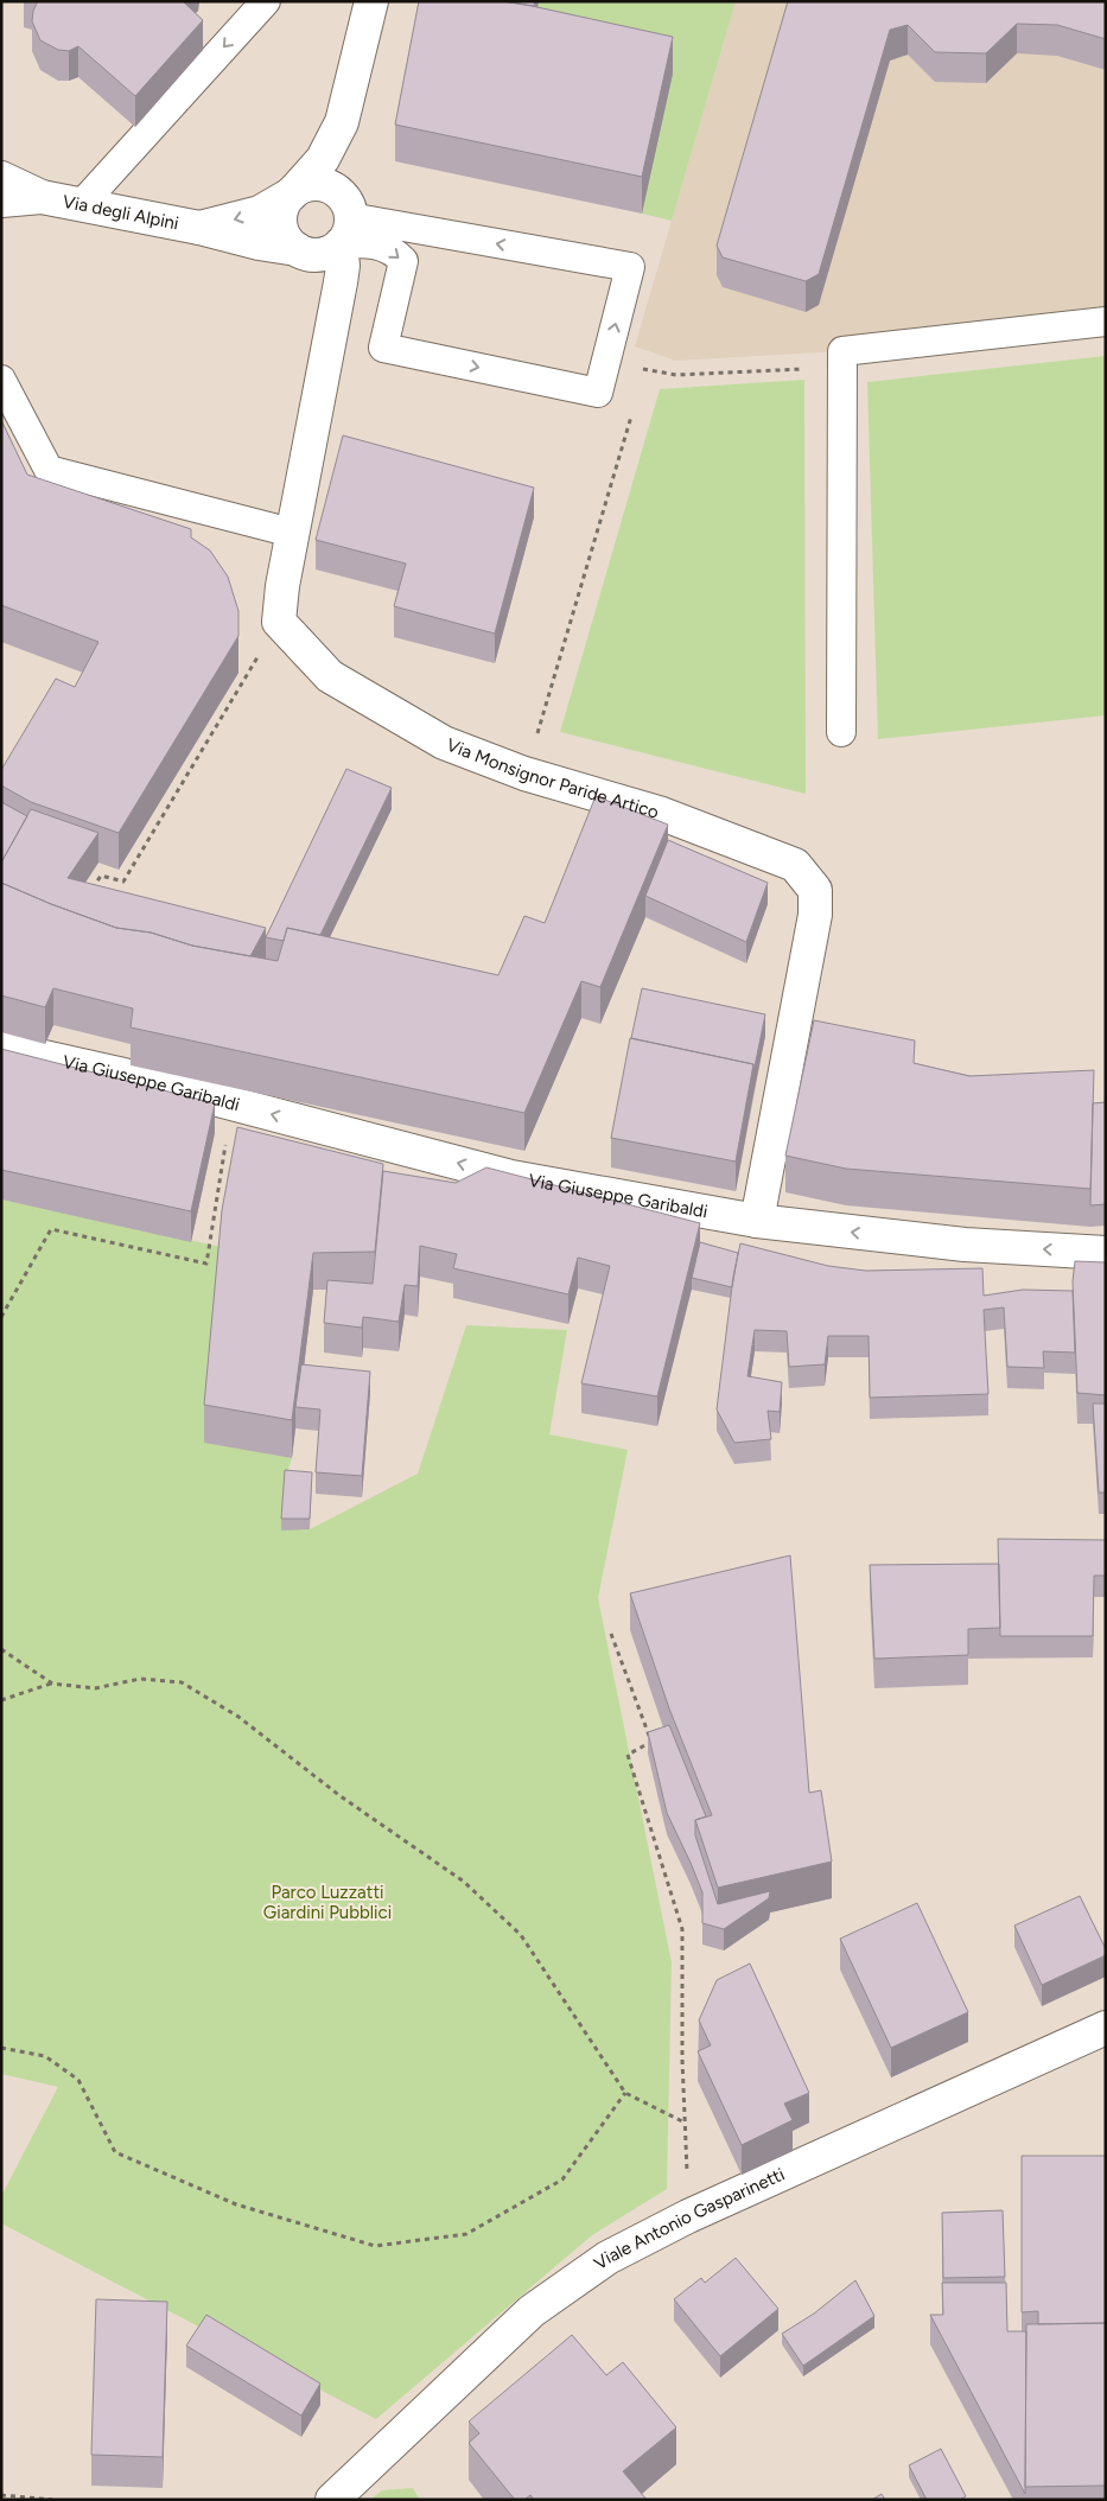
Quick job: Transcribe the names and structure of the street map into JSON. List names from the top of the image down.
{
  "streets": {
    "street": [
      "Via degli Alpini",
      "Via Monsignor Paride Artico",
      "Via Giuseppe Garibaldi",
      "Viale Antonio Gasparinetti"
    ]
  },
  "crossings": [
    ["Via Monsignor Paride Artico", "Via Giuseppe Garibaldi"]
  ],
  "one_way": ["Via Giuseppe Garibaldi"],
  "parks": ["Parco Luzzatti Giardini Pubblici"]
}
